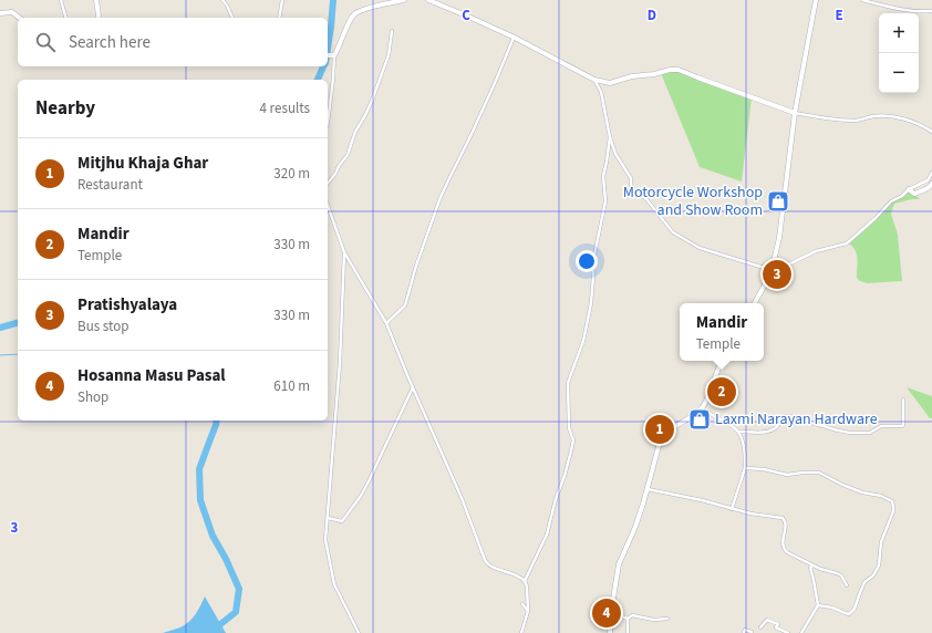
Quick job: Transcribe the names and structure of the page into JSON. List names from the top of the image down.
{
  "places": {
    "shop": ["Motorcycle Workshop and Show Room", "Laxmi Narayan Hardware"]
  },
  "page": {
    "map_buttons": ["+", "−"],
    "search": "Search here",
    "heading": ["Nearby", "4 results"],
    "list": [
      {
        "mark": "1",
        "name": "Mitjhu Khaja Ghar",
        "note": "Restaurant",
        "value": "320 m"
      },
      {
        "mark": "2",
        "name": "Mandir",
        "note": "Temple",
        "value": "330 m"
      },
      {
        "mark": "3",
        "name": "Pratishyalaya",
        "note": "Bus stop",
        "value": "330 m"
      },
      {
        "mark": "4",
        "name": "Hosanna Masu Pasal",
        "note": "Shop",
        "value": "610 m"
      }
    ],
    "pins": [
      "3",
      "2",
      "1",
      "4"
    ],
    "popup": ["Mandir", "Temple"]
  },
  "grid": {
    "columns": ["C", "D", "E"],
    "rows": ["3"]
  }
}
